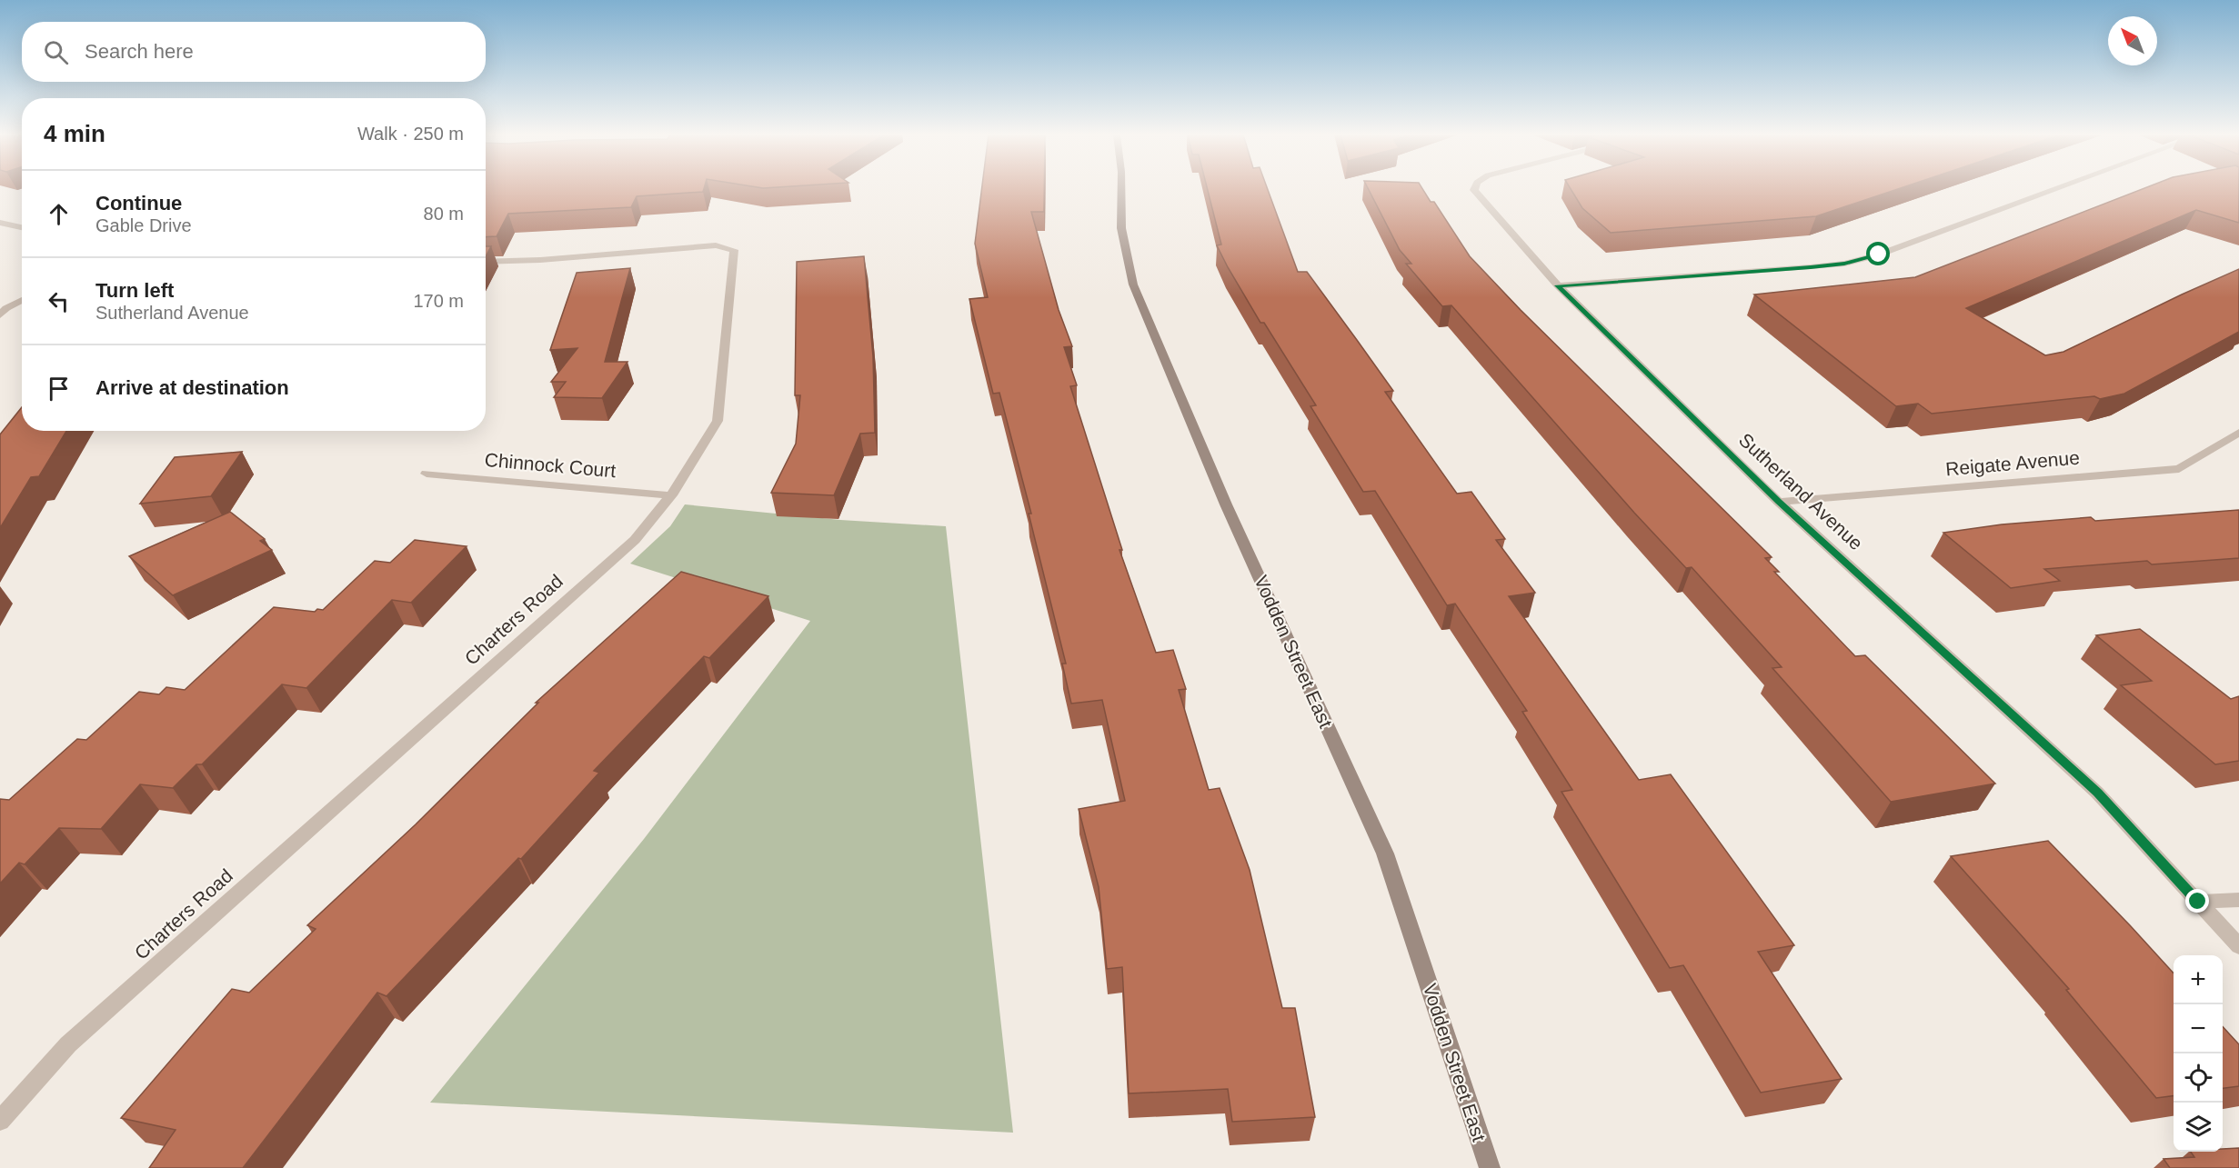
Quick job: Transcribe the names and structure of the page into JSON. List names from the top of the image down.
{
  "streets": {
    "street": [
      "Reigate Avenue",
      "Chinnock Court",
      "Sutherland Avenue",
      "Charters Road",
      "Vodden Street East"
    ]
  },
  "crossings": [
    ["Reigate Avenue", "Sutherland Avenue"],
    ["Chinnock Court", "Charters Road"]
  ],
  "north": "top left",
  "page": {
    "search": "Search here",
    "heading": ["4 min", "Walk · 250 m"],
    "list": [
      ["Continue", "Gable Drive", "80 m"],
      ["Turn left", "Sutherland Avenue", "170 m"],
      "Arrive at destination"
    ],
    "map_buttons": ["+", "−"]
  }
}
